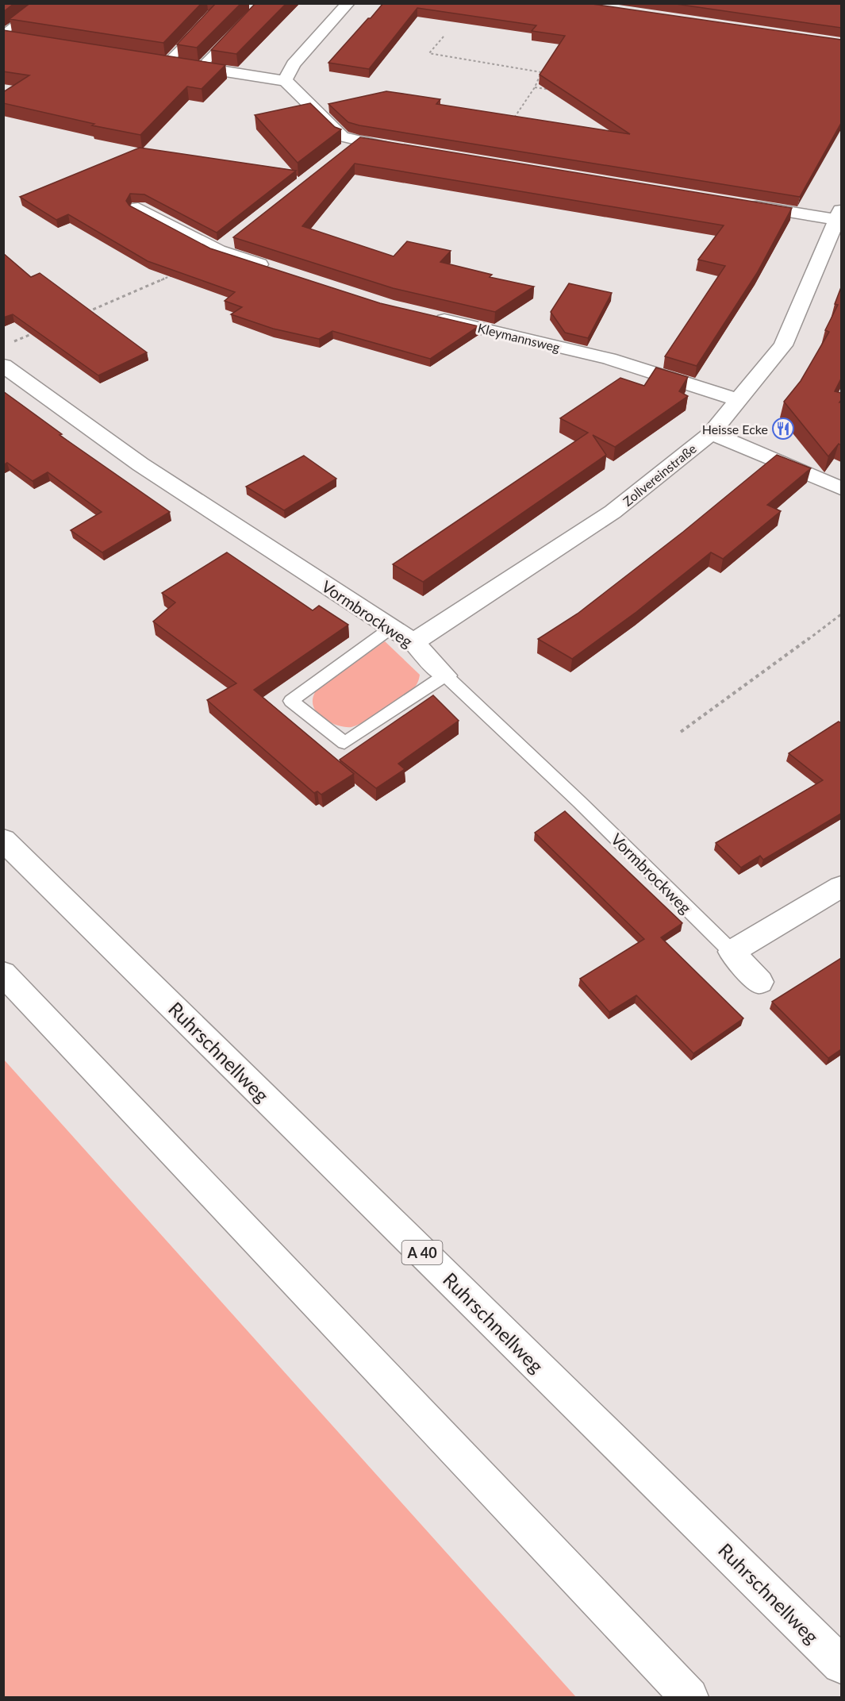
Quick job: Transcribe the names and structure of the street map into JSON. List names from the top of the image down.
{
  "streets": {
    "main road": [
      "Kleymannsweg",
      "Zollvereinstraße",
      "Vormbrockweg",
      "Ruhrschnellweg",
      "A 40"
    ]
  },
  "crossings": [
    ["Kleymannsweg", "Zollvereinstraße"],
    ["Zollvereinstraße", "Vormbrockweg"]
  ],
  "places": {
    "restaurant": ["Heisse Ecke"]
  }
}
